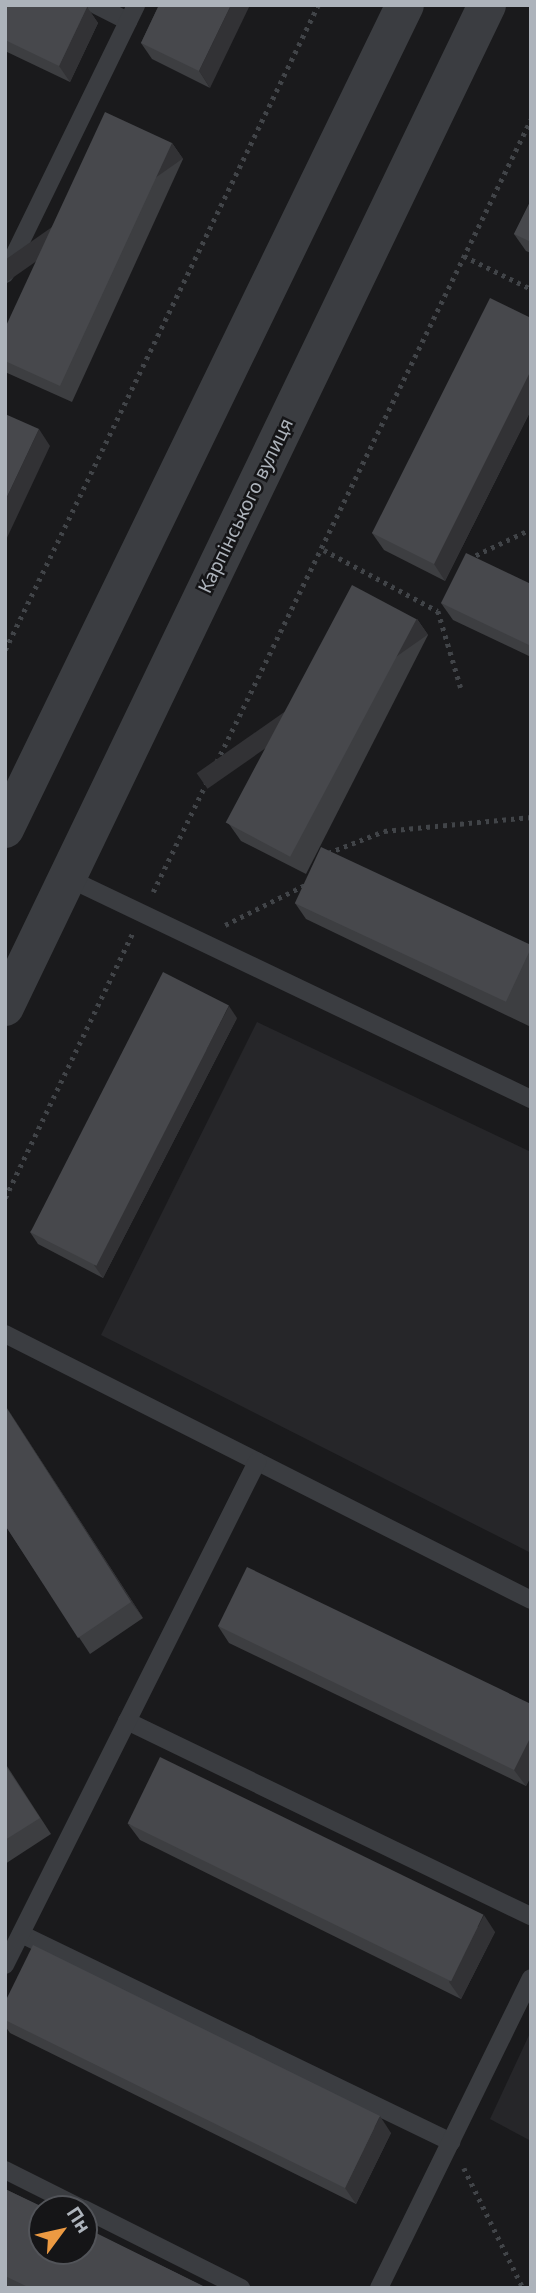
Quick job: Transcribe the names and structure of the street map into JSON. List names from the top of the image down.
{
  "streets": {
    "street": ["Карпінського вулиця"]
  },
  "north": "top right"
}
